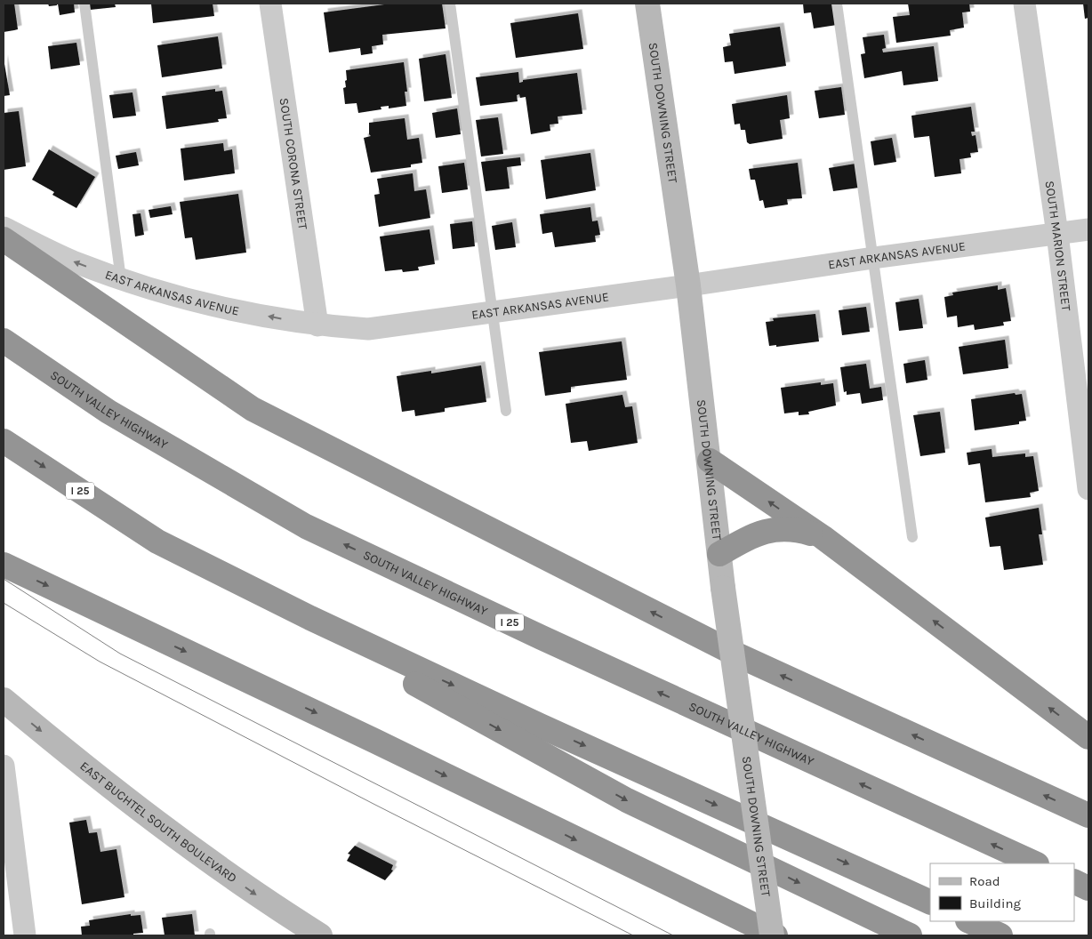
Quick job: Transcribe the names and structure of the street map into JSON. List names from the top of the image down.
{
  "streets": {
    "highway": ["SOUTH VALLEY HIGHWAY", "I 25"],
    "main road": ["SOUTH DOWNING STREET", "EAST BUCHTEL SOUTH BOULEVARD"],
    "street": ["SOUTH CORONA STREET", "SOUTH MARION STREET", "EAST ARKANSAS AVENUE"]
  },
  "crossings": [
    ["SOUTH DOWNING STREET", "EAST ARKANSAS AVENUE"],
    ["SOUTH CORONA STREET", "EAST ARKANSAS AVENUE"],
    ["SOUTH MARION STREET", "EAST ARKANSAS AVENUE"]
  ],
  "one_way": ["EAST BUCHTEL SOUTH BOULEVARD"],
  "legend": ["Road", "Building"]
}
